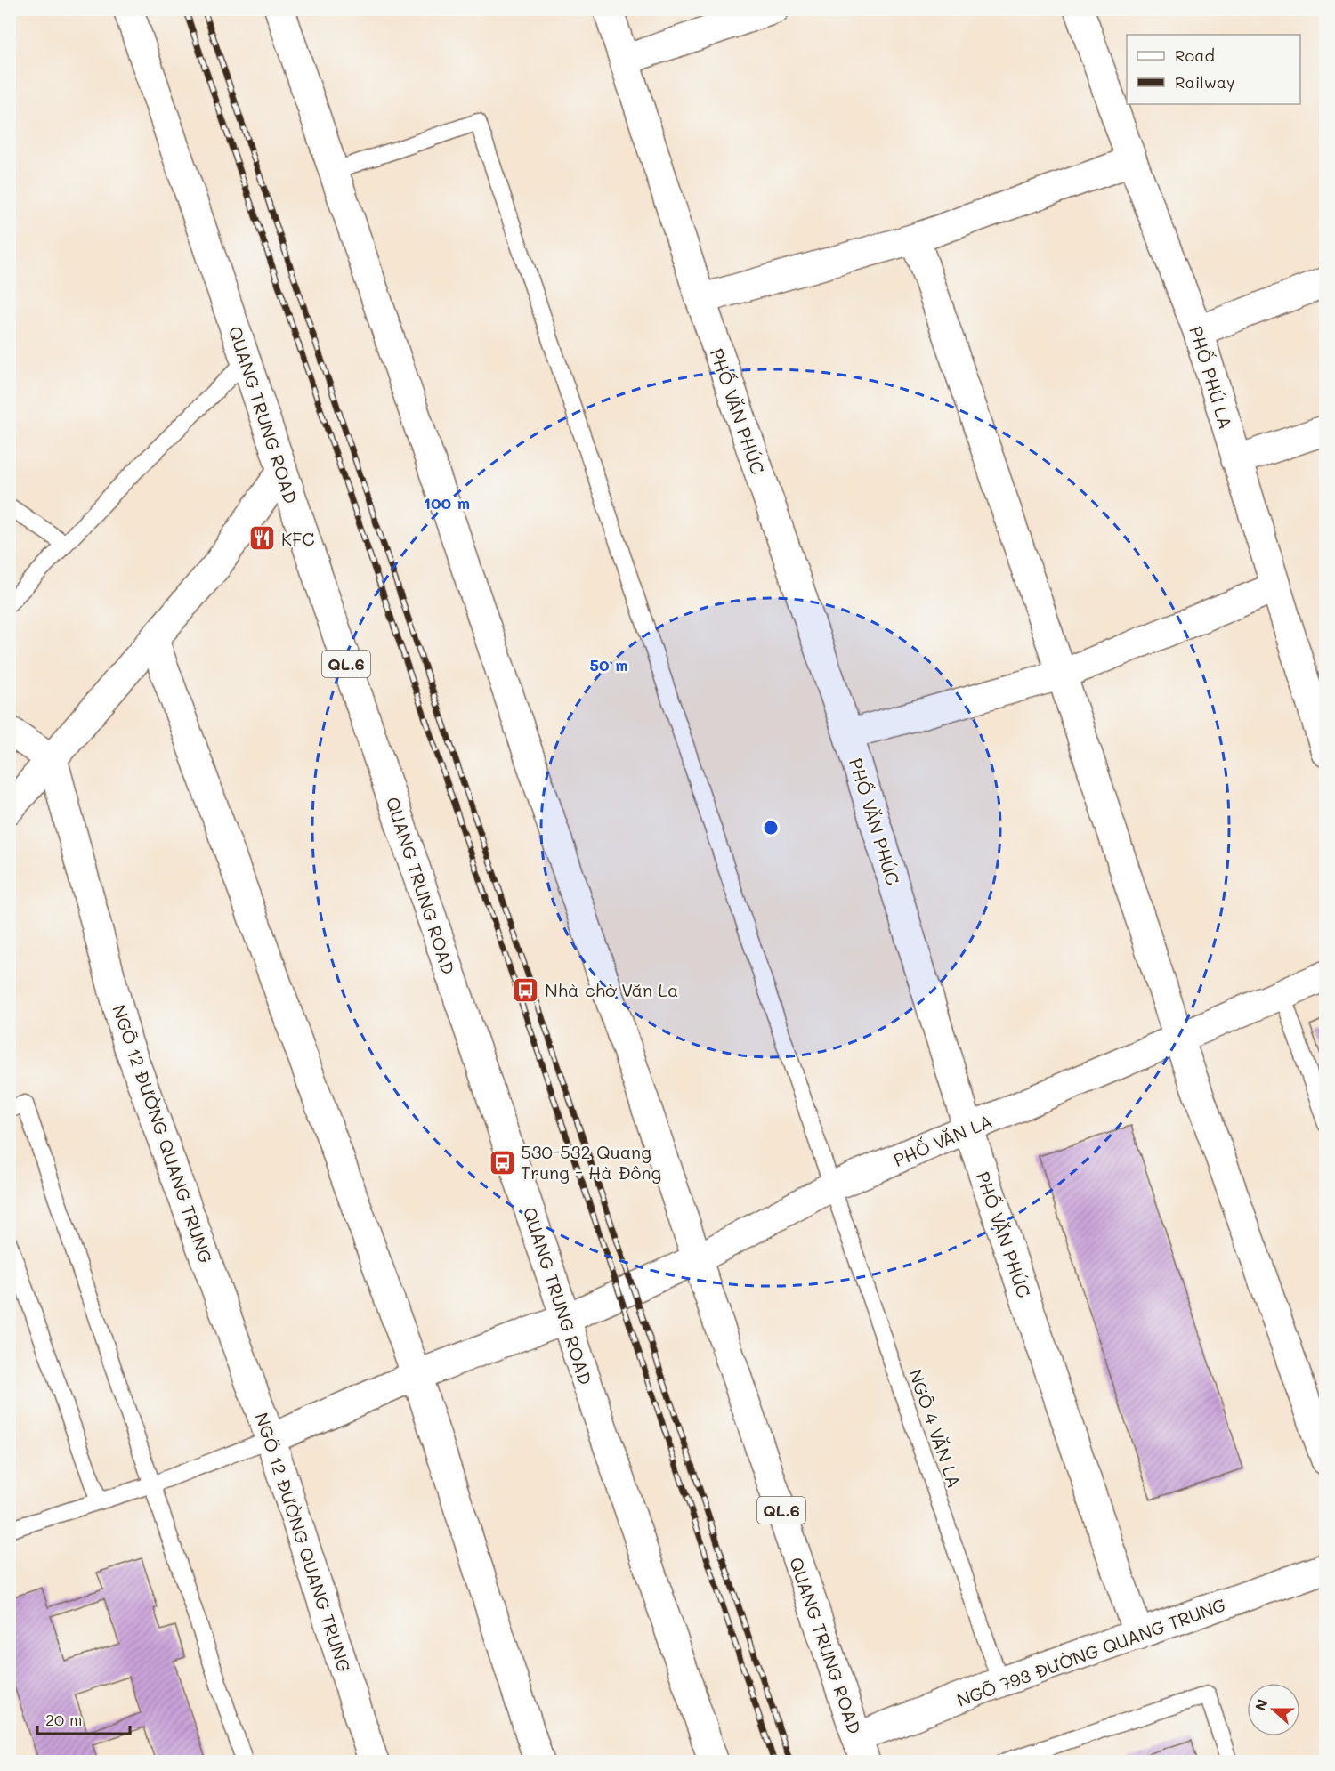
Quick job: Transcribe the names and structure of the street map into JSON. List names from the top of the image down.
{
  "streets": {
    "main road": [
      "PHỐ PHÚ LA",
      "PHỐ VĂN PHÚC",
      "QUANG TRUNG ROAD",
      "QL.6",
      "NGÕ 12 ĐƯỜNG QUANG TRUNG",
      "PHỐ VĂN LA",
      "NGÕ 793 ĐƯỜNG QUANG TRUNG"
    ],
    "lane": ["NGÕ 4 VĂN LA"]
  },
  "crossings": [
    ["PHỐ VĂN PHÚC", "PHỐ VĂN LA"],
    ["PHỐ VĂN PHÚC", "NGÕ 793 ĐƯỜNG QUANG TRUNG"],
    ["QUANG TRUNG ROAD", "PHỐ VĂN LA"],
    ["QUANG TRUNG ROAD", "NGÕ 4 VĂN LA"],
    ["QUANG TRUNG ROAD", "NGÕ 793 ĐƯỜNG QUANG TRUNG"],
    ["NGÕ 12 ĐƯỜNG QUANG TRUNG", "PHỐ VĂN LA"],
    ["PHỐ VĂN LA", "NGÕ 4 VĂN LA"],
    ["NGÕ 4 VĂN LA", "NGÕ 793 ĐƯỜNG QUANG TRUNG"]
  ],
  "places": {
    "restaurant": ["KFC"],
    "bus stop": ["Nhà chờ Văn La", "530-532 Quang Trung - Hà Đông"]
  },
  "legend": ["Road", "Railway"],
  "scale_bar": "20 m",
  "north": "left",
  "rings": ["100 m", "50 m"]
}
